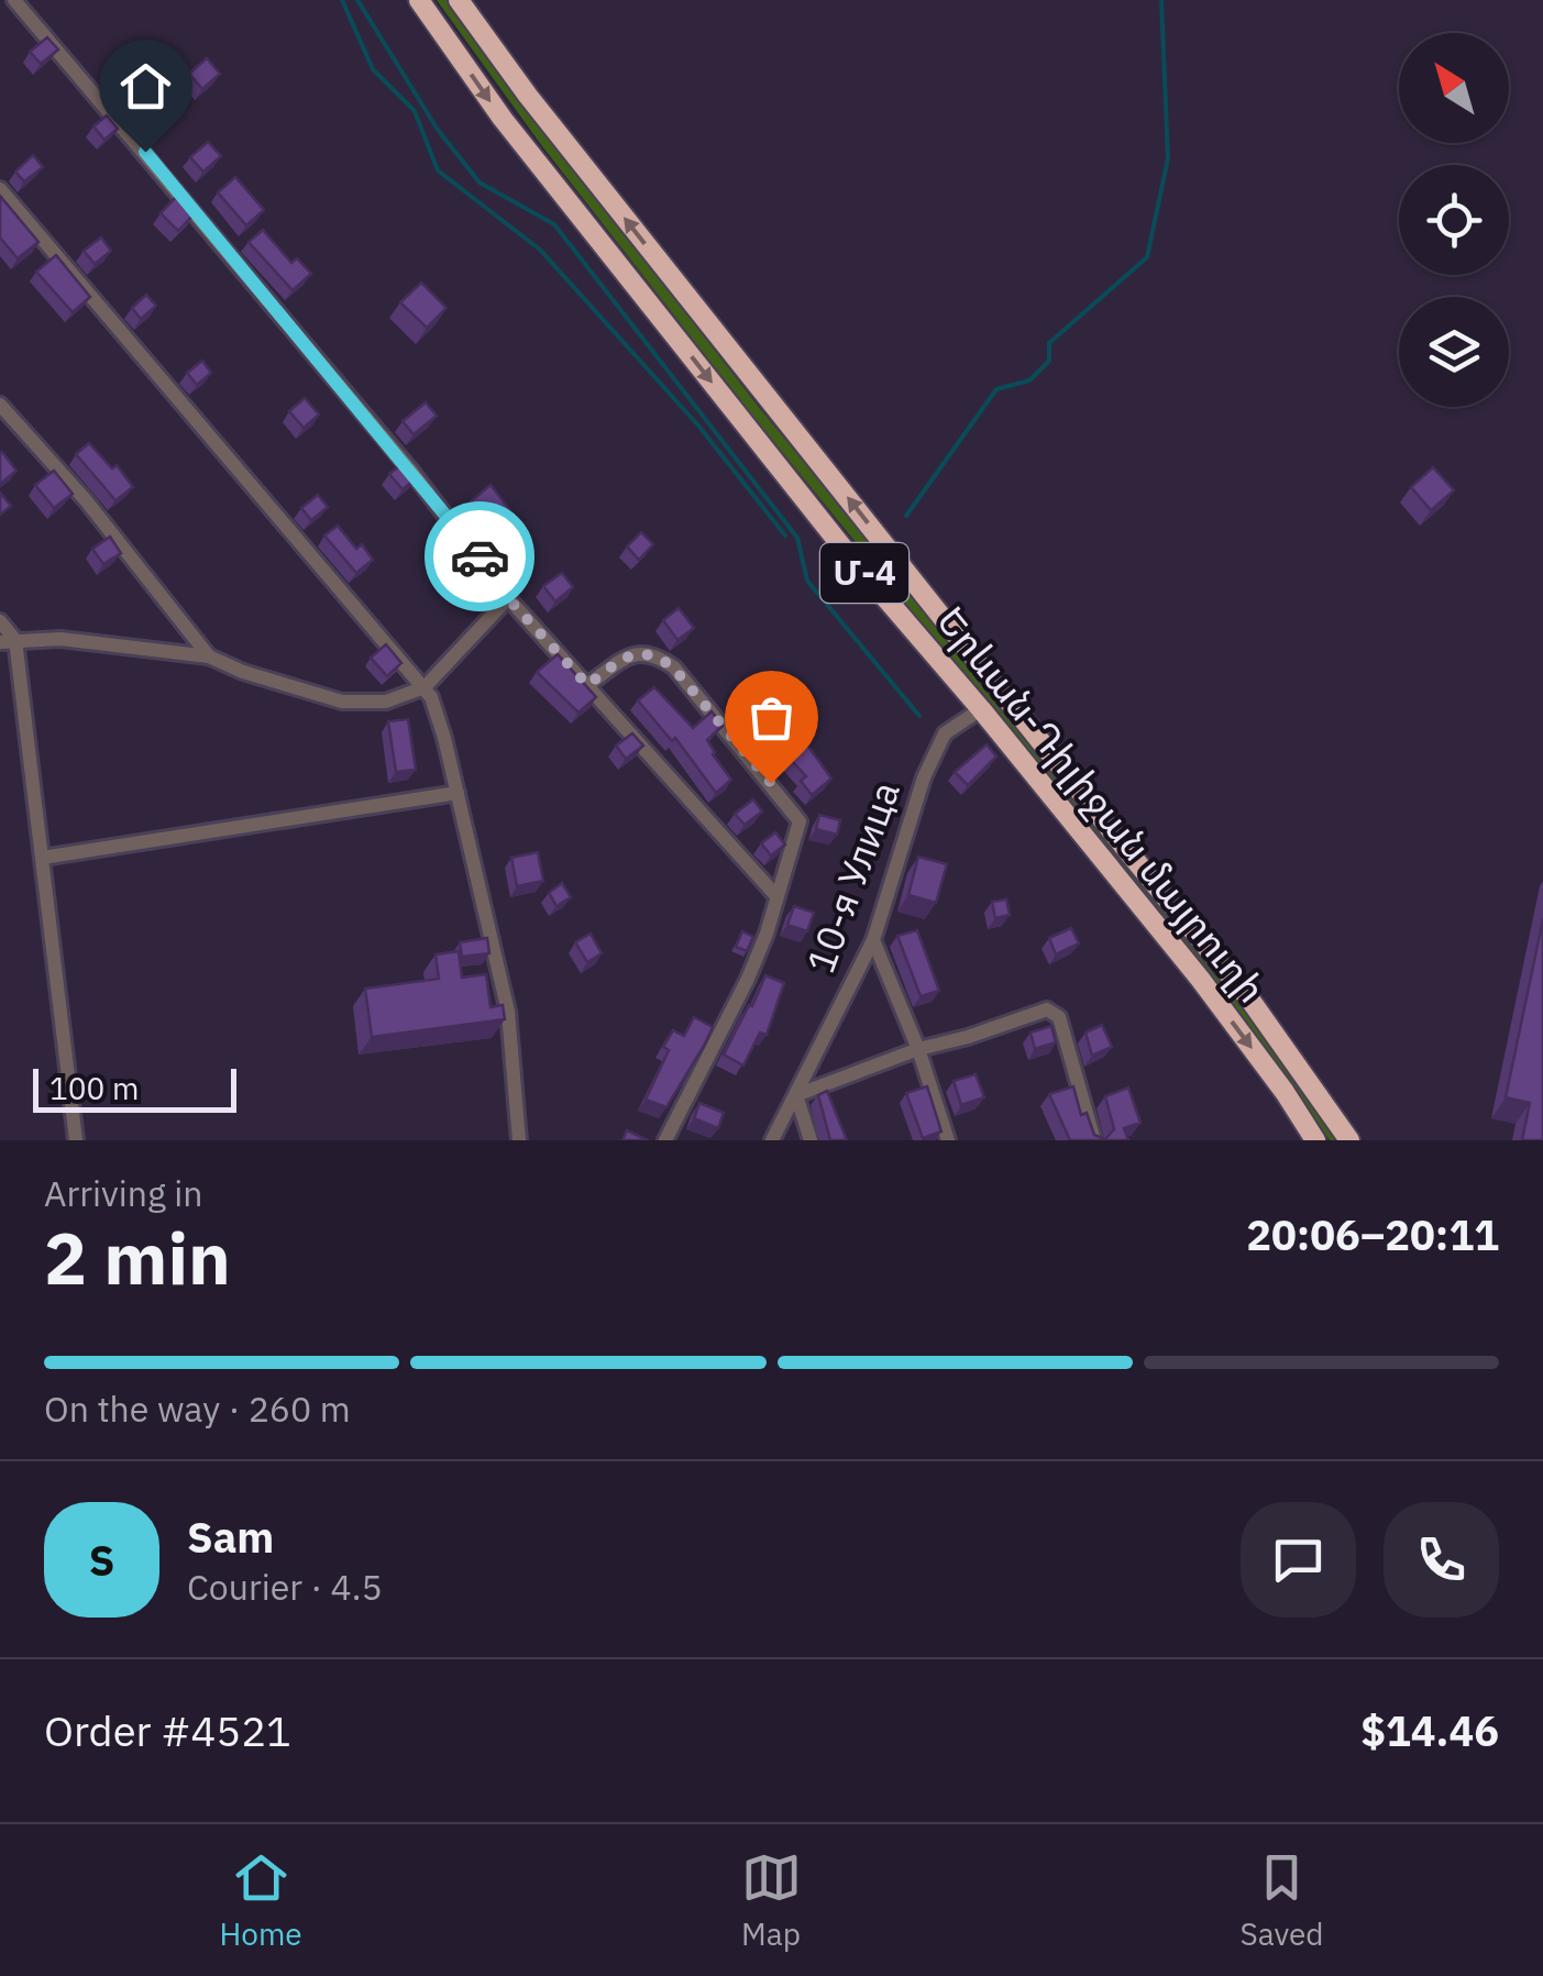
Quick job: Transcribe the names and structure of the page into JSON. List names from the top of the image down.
{
  "streets": {
    "highway": ["Մ-4", "Երևան-Դիլիջան մայրուղի"],
    "street": ["10-я Улица"]
  },
  "crossings": [
    ["Երևան-Դիլիջան մայրուղի", "10-я Улица"]
  ],
  "scale_bar": "100 m",
  "north": "top left",
  "page": {
    "scale": "100 m",
    "heading": ["2 min", "Arriving in", "20:06–20:11"],
    "panel": [
      "Sam",
      "Courier · 4.5",
      "Order #4521",
      "$14.46"
    ],
    "bar": "On the way · 260 m",
    "round": "S",
    "tabs": ["Home", "Map", "Saved"]
  }
}
